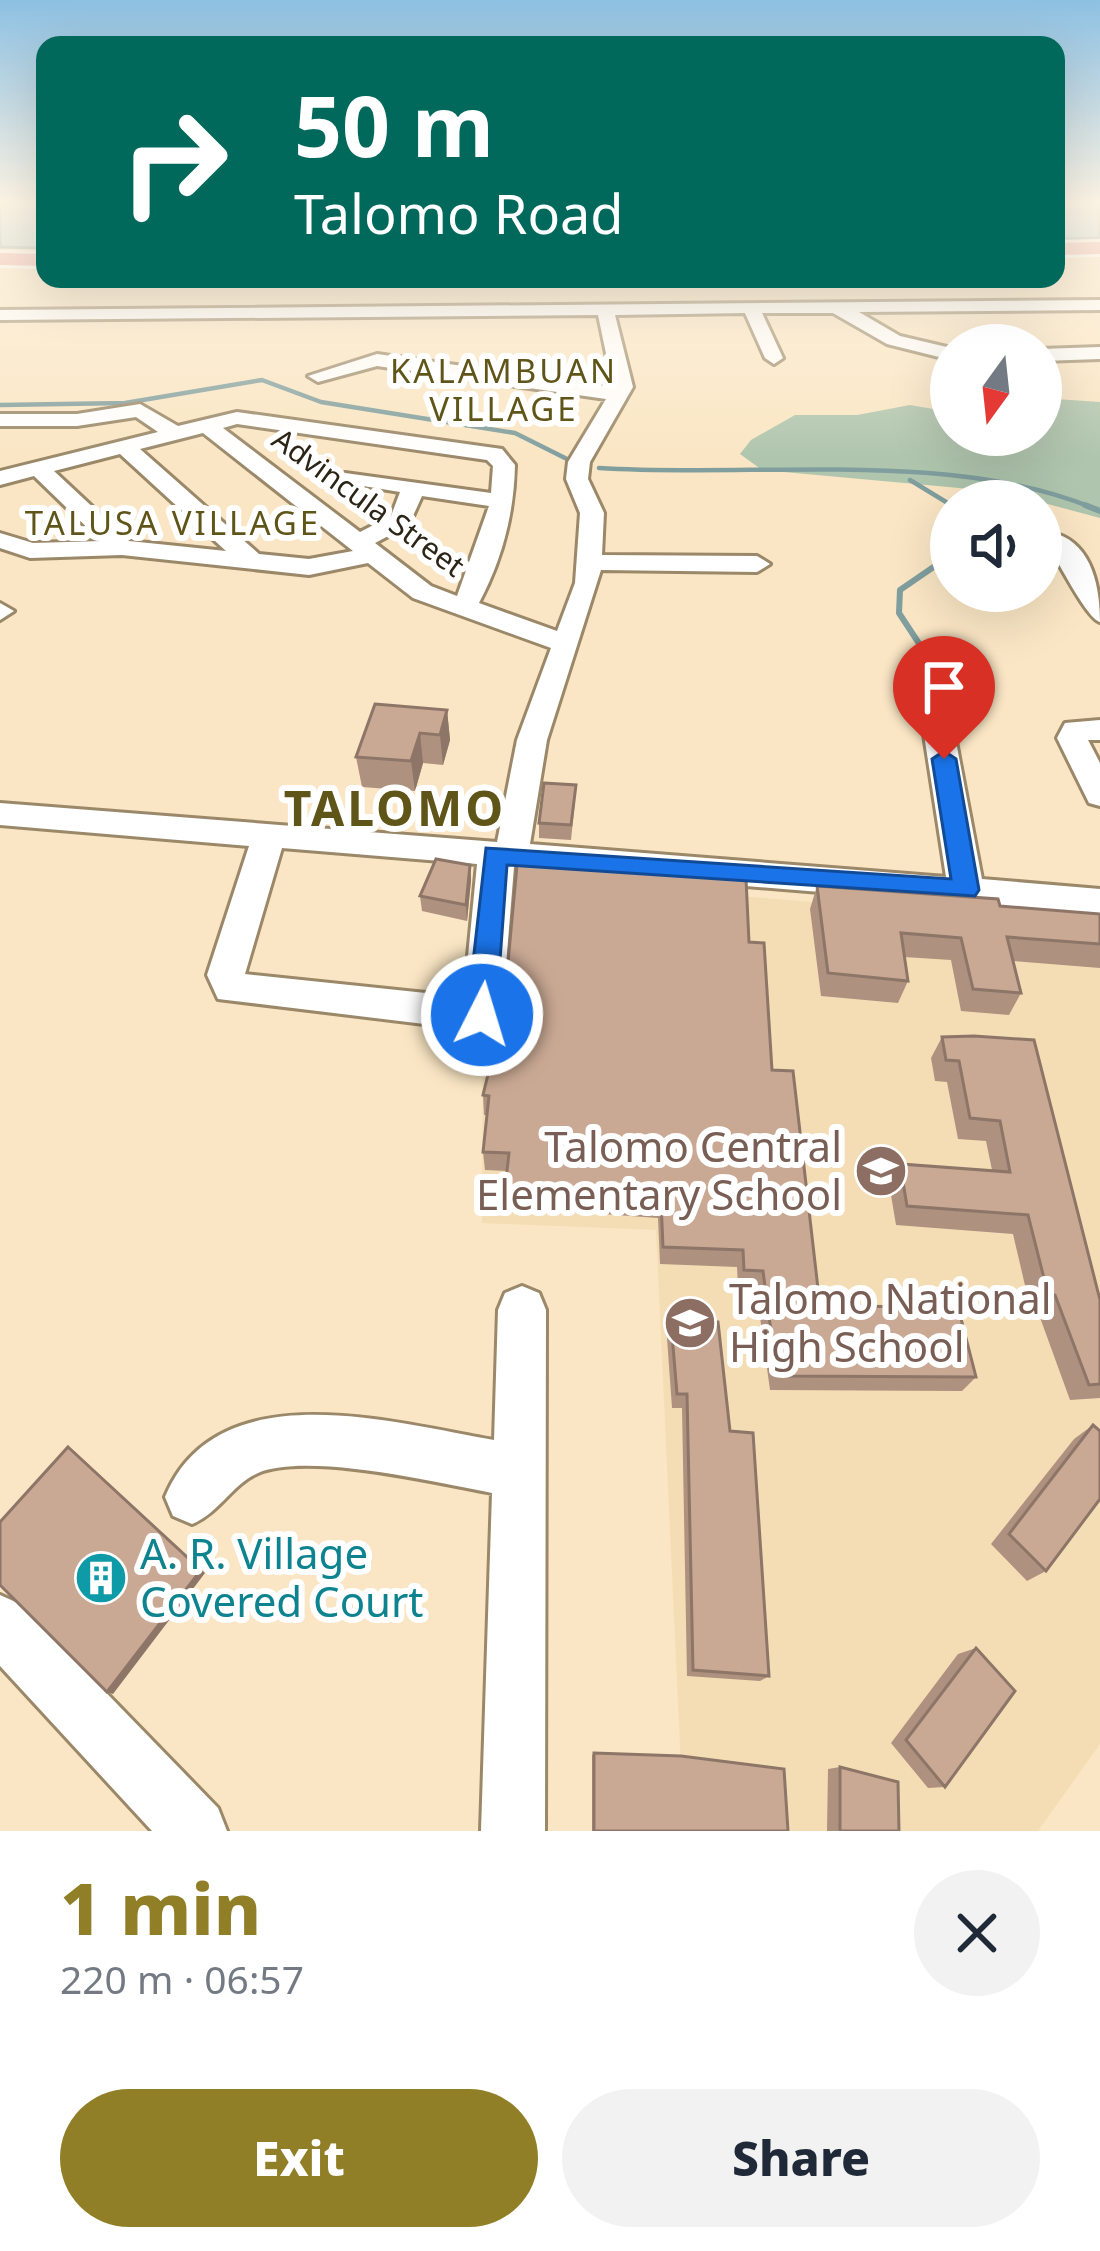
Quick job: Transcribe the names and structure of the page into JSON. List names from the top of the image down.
{
  "streets": {
    "street": ["Advincula Street"]
  },
  "districts": ["KALAMBUAN VILLAGE", "TALUSA VILLAGE", "TALOMO"],
  "places": {
    "school or university": ["Talomo Central Elementary School", "Talomo National High School"],
    "building": ["A. R. Village Covered Court"]
  },
  "north": "bottom",
  "page": {
    "turn": ["50 m", "Talomo Road"],
    "heading": ["1 min", "220 m · 06:57"],
    "buttons": ["Exit", "Share"]
  }
}
